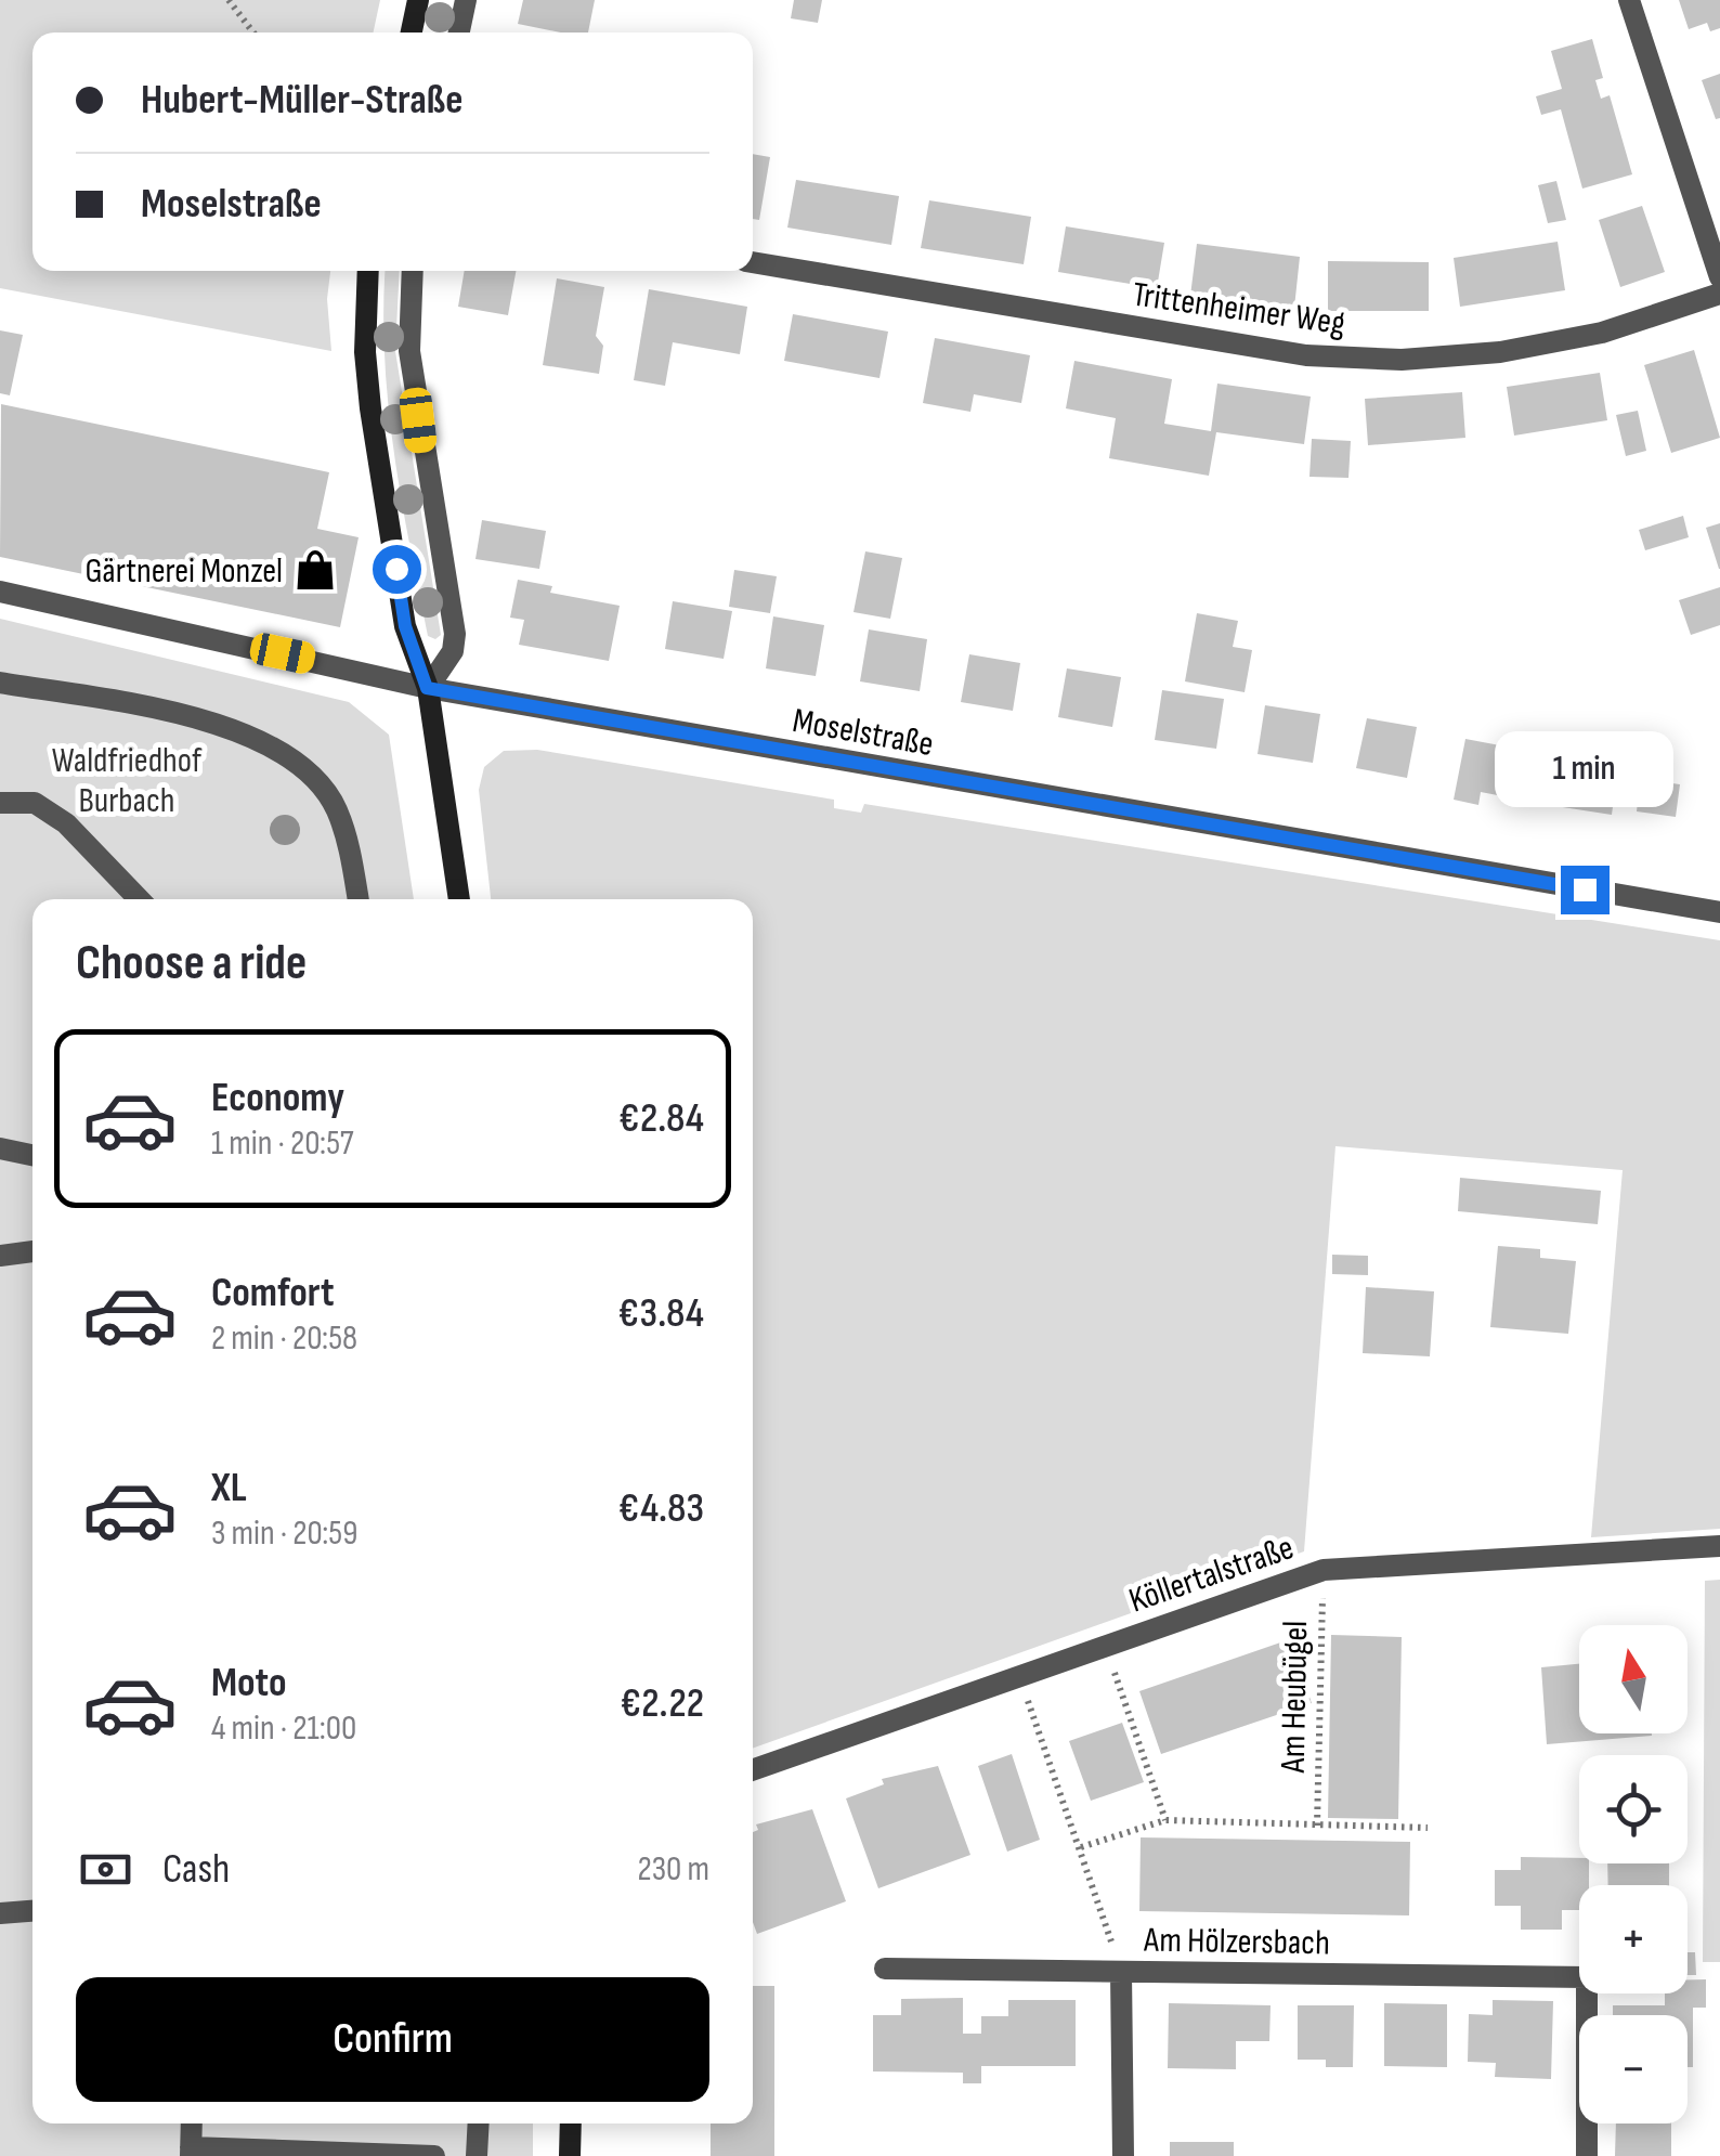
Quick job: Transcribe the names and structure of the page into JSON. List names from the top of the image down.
{
  "streets": {
    "street": [
      "Trittenheimer Weg",
      "Moselstraße",
      "Köllertalstraße",
      "Am Hölzersbach"
    ],
    "path": ["Am Heubügel"]
  },
  "crossings": [
    ["Köllertalstraße", "Am Heubügel"]
  ],
  "parks": ["Waldfriedhof Burbach"],
  "places": {
    "shop": ["Gärtnerei Monzel"]
  },
  "north": "top",
  "page": {
    "banner": ["Hubert-Müller-Straße", "Moselstraße"],
    "bubble": "1 min",
    "heading": "Choose a ride",
    "list": [
      {
        "name": "Economy",
        "note": "1 min · 20:57",
        "value": "€2.84"
      },
      {
        "name": "Comfort",
        "note": "2 min · 20:58",
        "value": "€3.84"
      },
      {
        "name": "XL",
        "note": "3 min · 20:59",
        "value": "€4.83"
      },
      {
        "name": "Moto",
        "note": "4 min · 21:00",
        "value": "€2.22"
      }
    ],
    "map_buttons": ["+", "−"],
    "pay": ["Cash", "230 m"],
    "buttons": "Confirm"
  }
}
